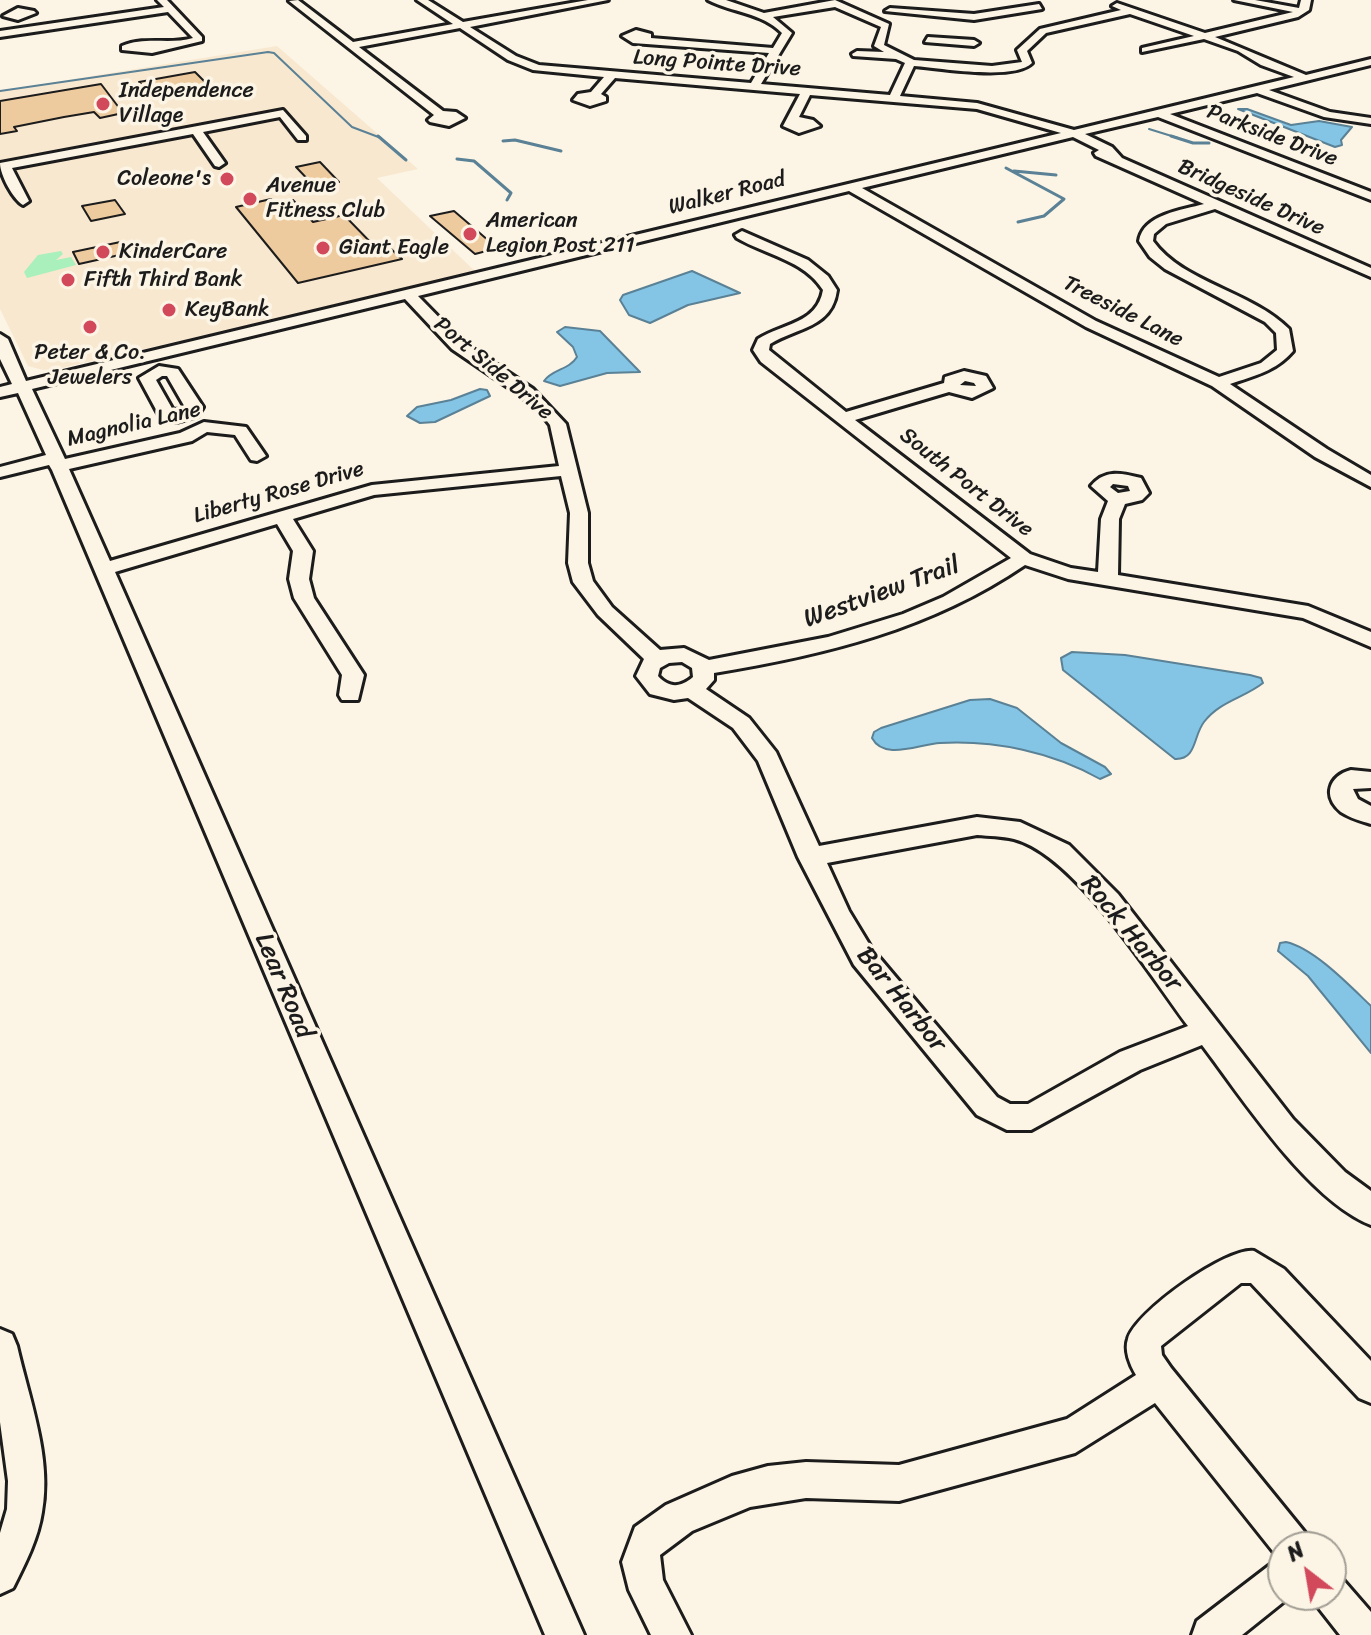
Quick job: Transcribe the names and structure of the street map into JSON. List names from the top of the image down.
{
  "streets": {
    "street": [
      "Long Pointe Drive",
      "Parkside Drive",
      "Walker Road",
      "Bridgeside Drive",
      "Treeside Lane",
      "Port Side Drive",
      "Magnolia Lane",
      "South Port Drive",
      "Liberty Rose Drive",
      "Westview Trail",
      "Rock Harbor",
      "Lear Road",
      "Bar Harbor"
    ]
  },
  "crossings": [
    ["Long Pointe Drive", "Walker Road"],
    ["Long Pointe Drive", "Bridgeside Drive"],
    ["Parkside Drive", "Walker Road"],
    ["Walker Road", "Bridgeside Drive"],
    ["Walker Road", "Treeside Lane"],
    ["Walker Road", "Port Side Drive"],
    ["Walker Road", "South Port Drive"],
    ["Walker Road", "Lear Road"],
    ["Port Side Drive", "Liberty Rose Drive"],
    ["Port Side Drive", "Westview Trail"],
    ["Port Side Drive", "Bar Harbor"],
    ["Magnolia Lane", "Lear Road"],
    ["South Port Drive", "Westview Trail"],
    ["Liberty Rose Drive", "Lear Road"],
    ["Westview Trail", "Bar Harbor"],
    ["Rock Harbor", "Bar Harbor"]
  ],
  "places": [
    "Independence Village",
    "Coleone's",
    "Avenue Fitness Club",
    "American Legion Post 211",
    "Giant Eagle",
    "KinderCare",
    "Fifth Third Bank",
    "KeyBank",
    "Peter & Co. Jewelers"
  ],
  "north": "top left"
}
